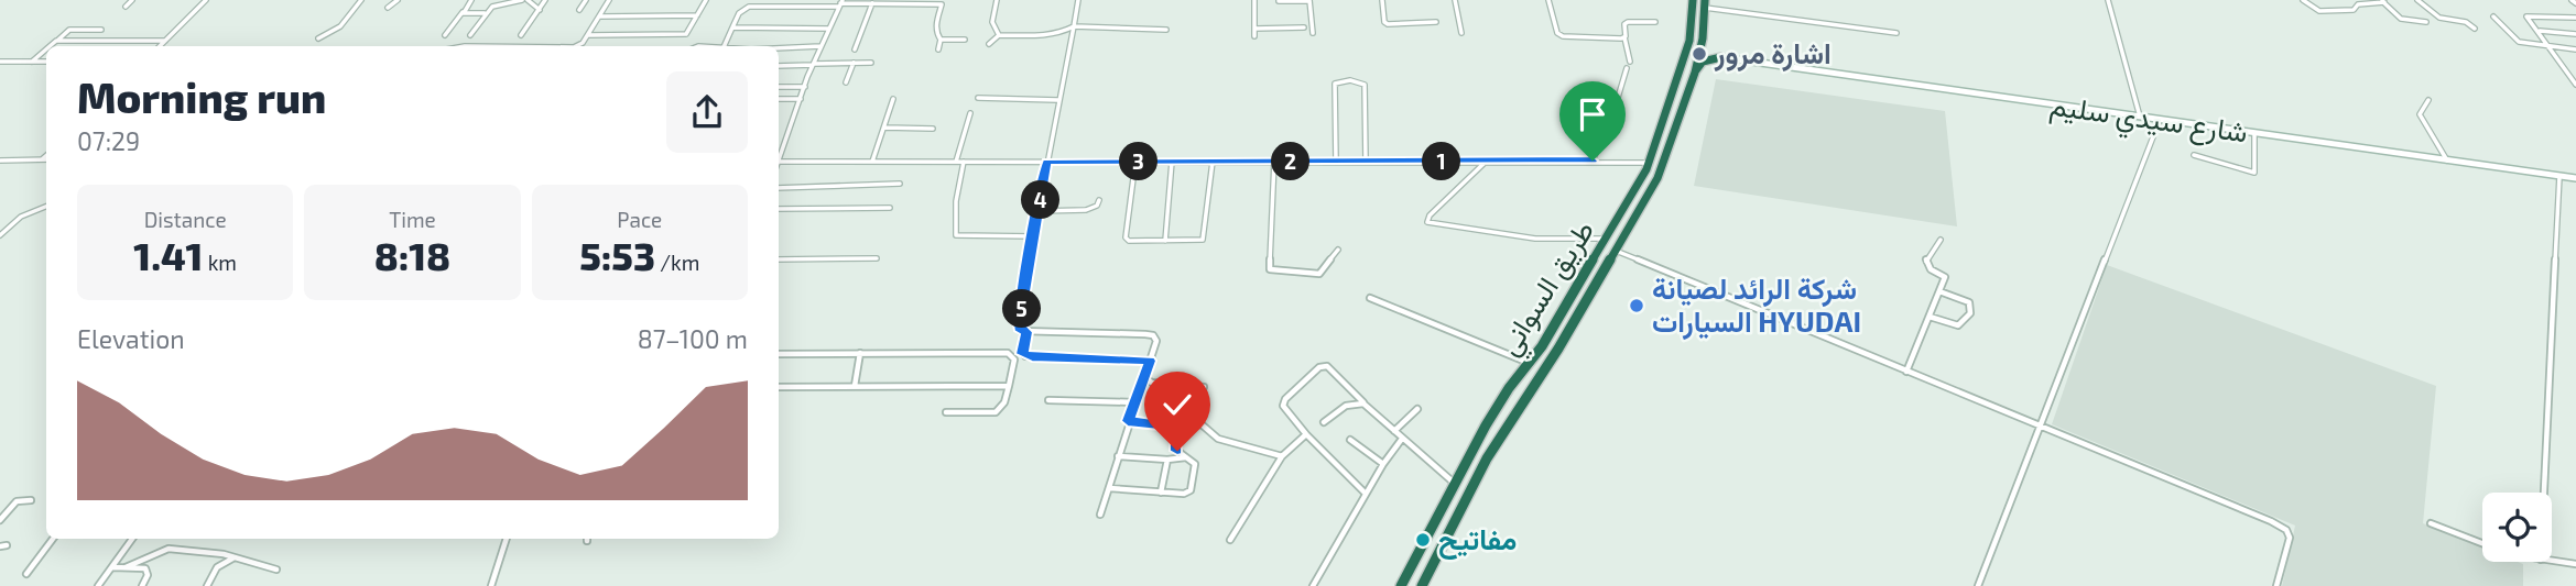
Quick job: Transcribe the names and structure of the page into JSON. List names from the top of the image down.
{
  "streets": {
    "highway": ["طريق السواني"],
    "main road": ["شارع سيدي سليم"]
  },
  "places": ["اشارة مرور", "شركة الرائد لصيانة السيارات HYUDAI", "مفاتيح"],
  "page": {
    "heading": ["Morning run", "07:29"],
    "pins": [
      "1",
      "2",
      "3",
      "4",
      "5"
    ],
    "stats": [
      ["Distance", "1.41 km"],
      ["Time", "8:18"],
      ["Pace", "5:53 /km"]
    ],
    "chart": ["Elevation", "87–100 m"]
  }
}
